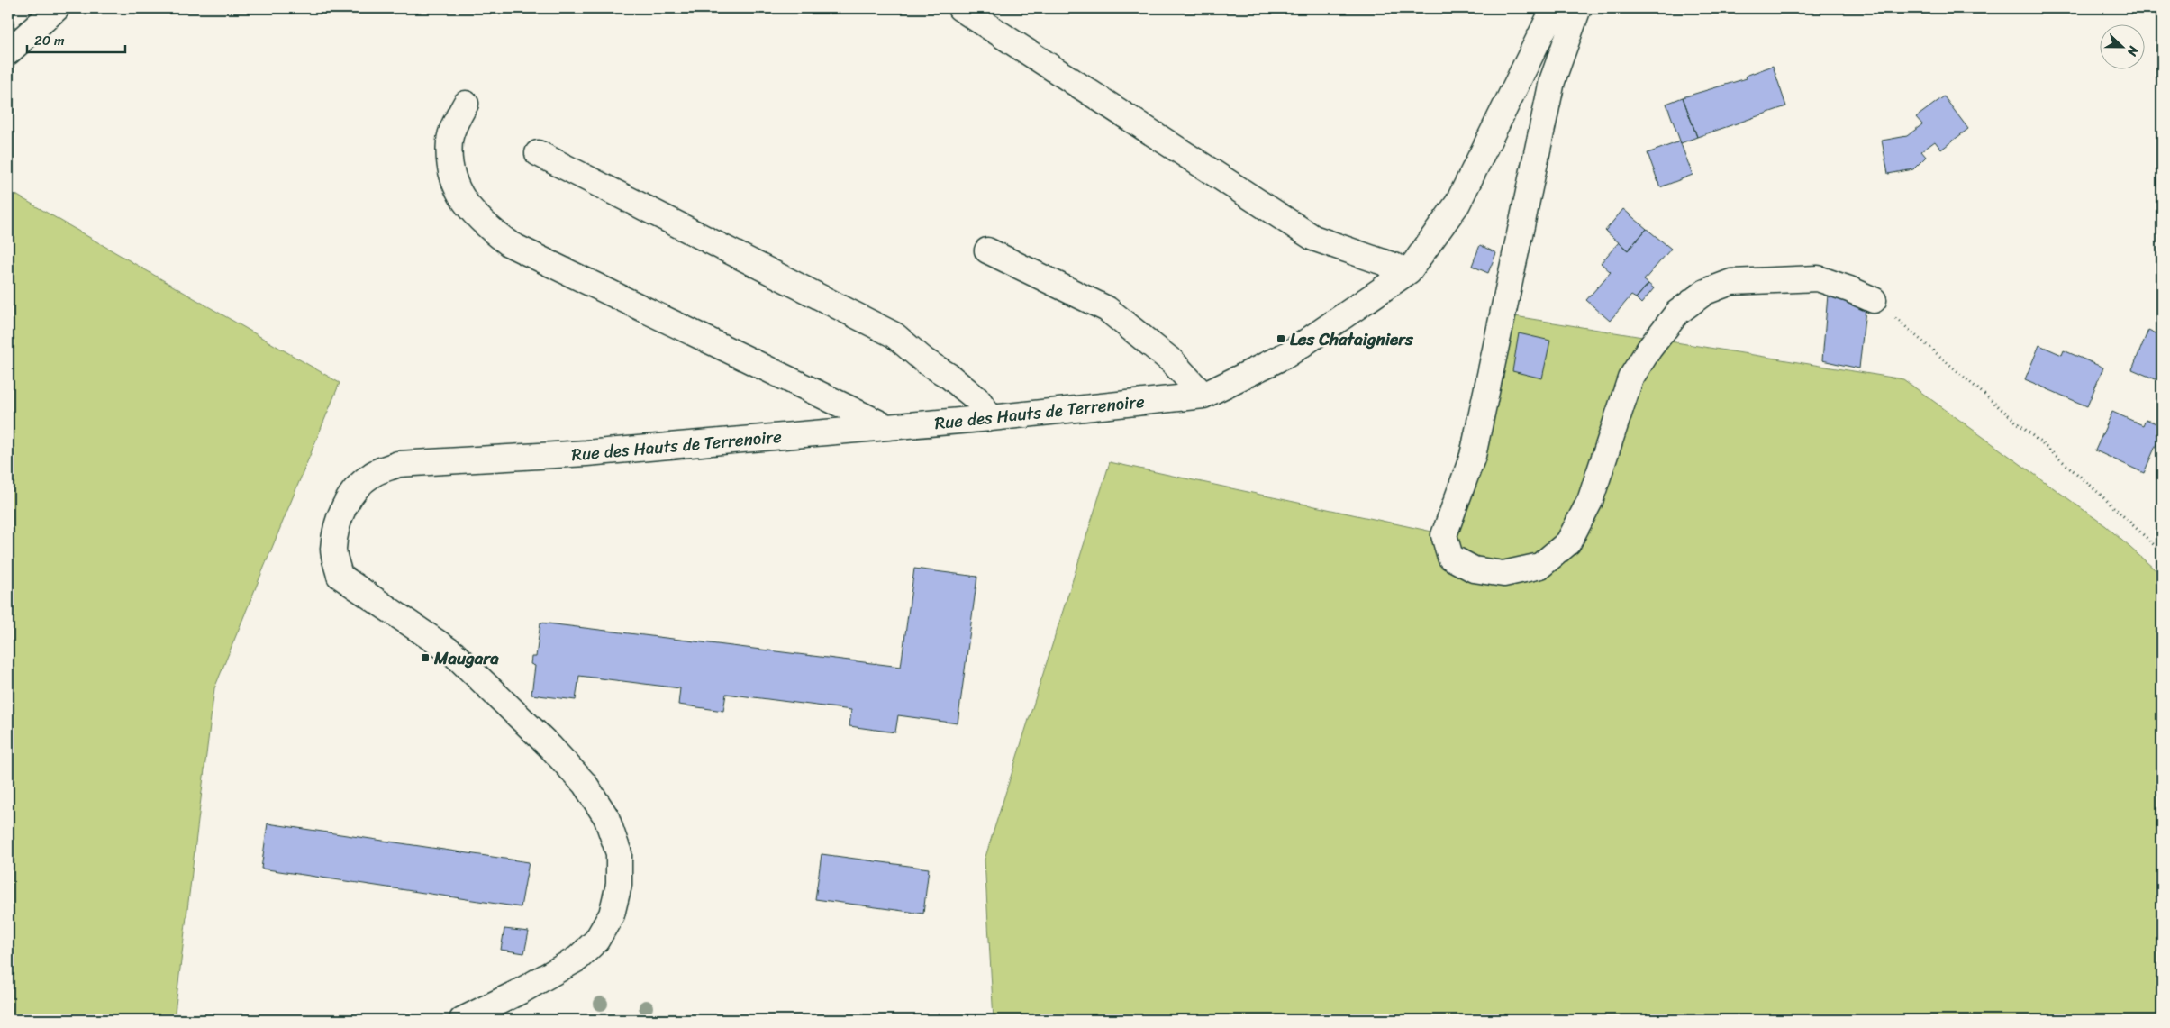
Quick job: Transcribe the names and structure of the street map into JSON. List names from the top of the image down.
{
  "streets": {
    "main road": ["Rue des Hauts de Terrenoire"]
  },
  "places": {
    "transit": ["Les Chataigniers", "Maugara"]
  },
  "scale_bar": "20 m",
  "north": "right"
}
